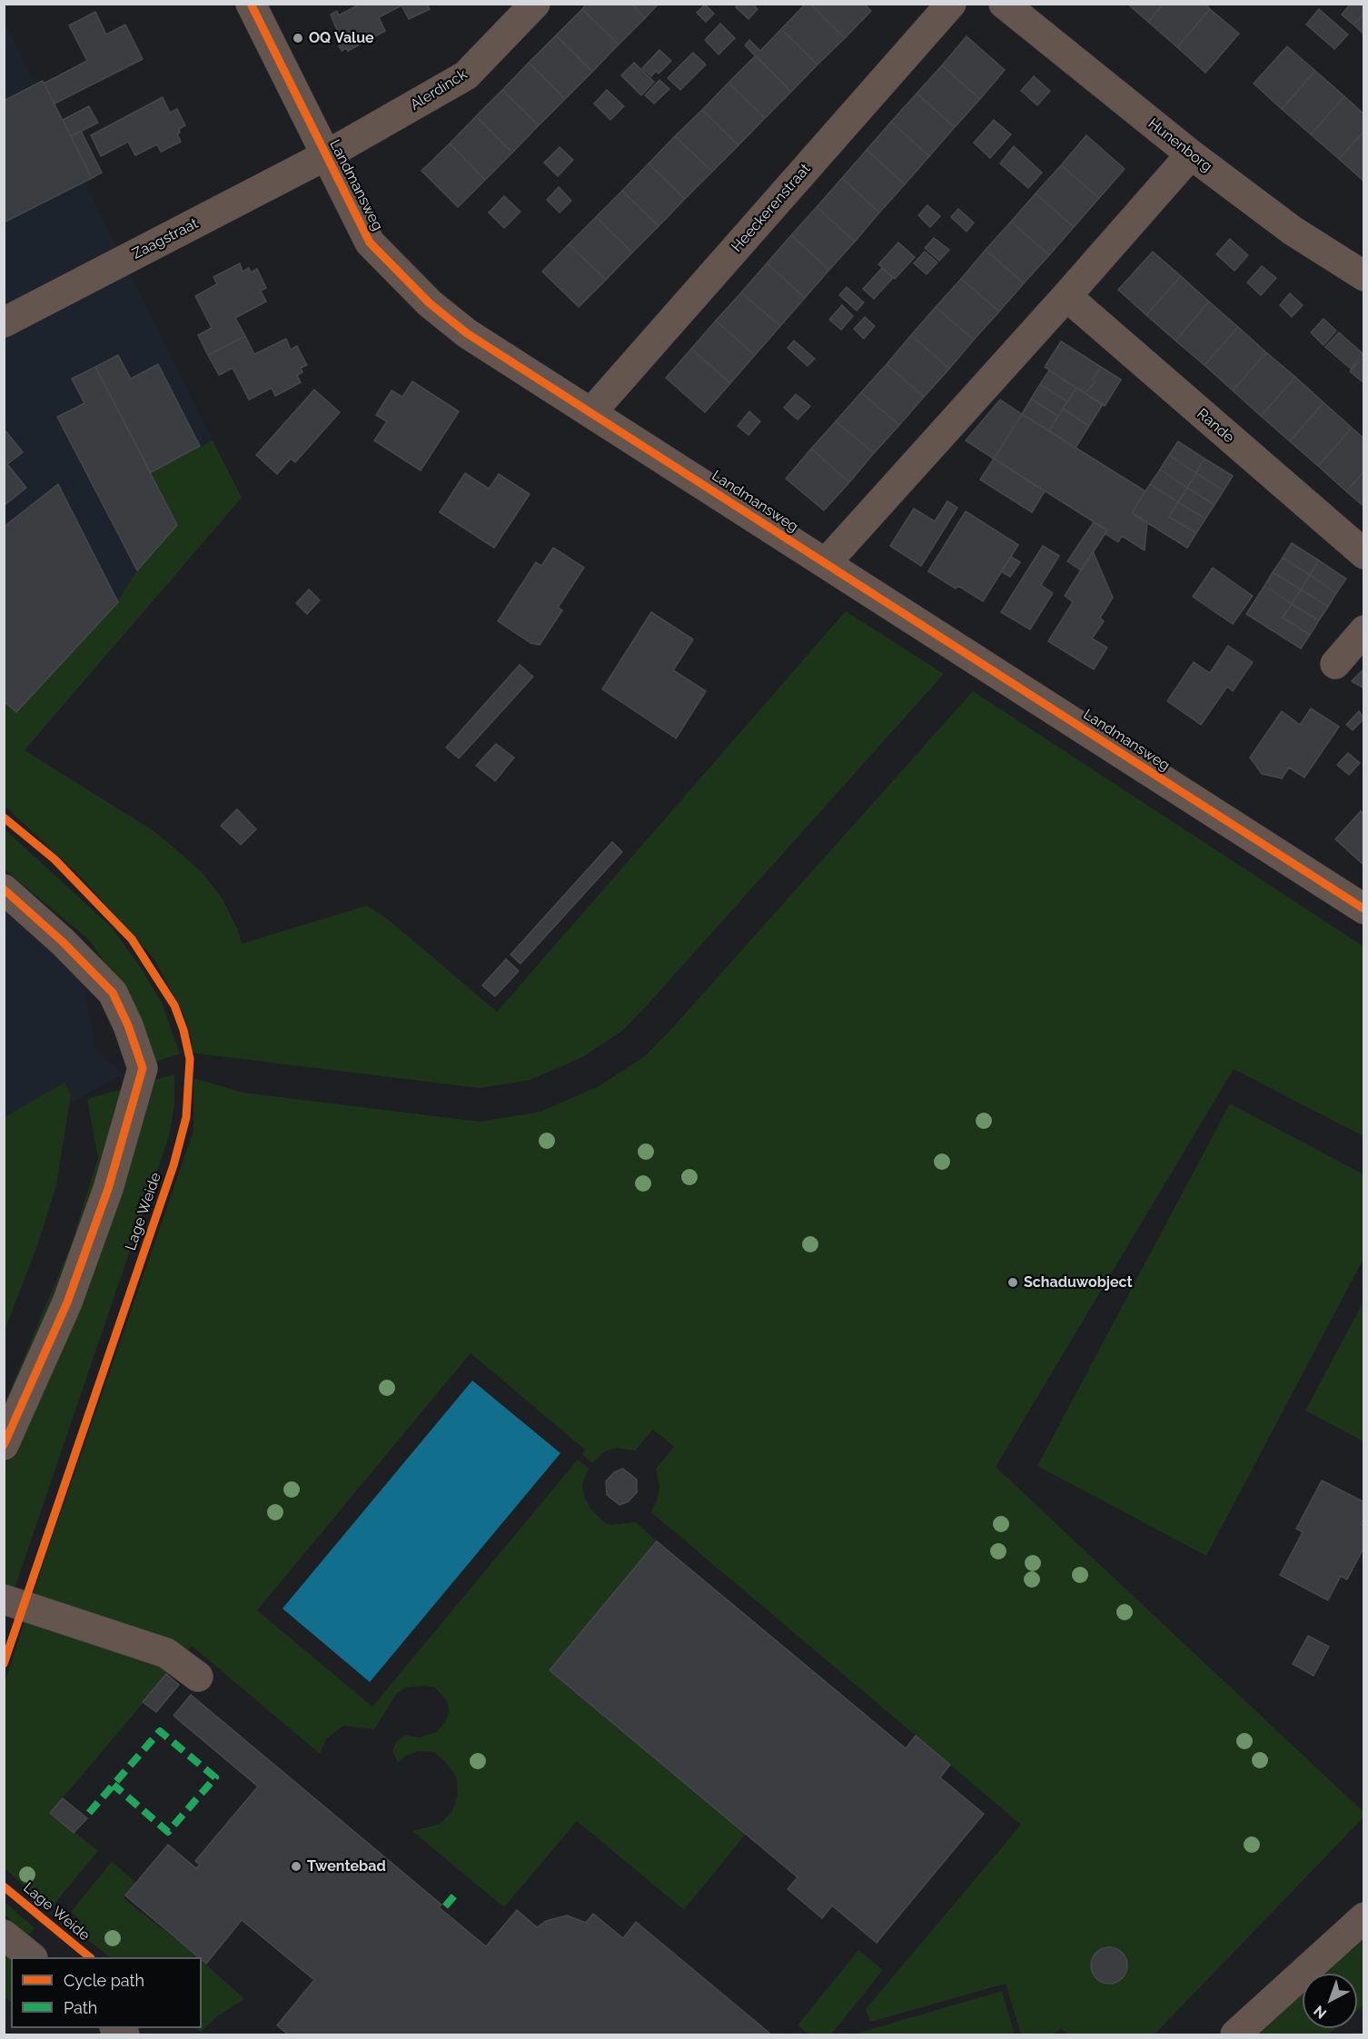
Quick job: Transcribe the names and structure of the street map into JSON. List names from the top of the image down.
{
  "streets": {
    "street": [
      "Alerdinck",
      "Hunenborg",
      "Landmansweg",
      "Heeckerenstraat",
      "Zaagstraat",
      "Rande"
    ],
    "cycle path": ["Lage Weide"]
  },
  "crossings": [
    ["Alerdinck", "Landmansweg"],
    ["Alerdinck", "Zaagstraat"],
    ["Landmansweg", "Heeckerenstraat"],
    ["Landmansweg", "Zaagstraat"]
  ],
  "places": ["OQ Value", "Schaduwobject", "Twentebad"],
  "legend": ["Cycle path", "Path"],
  "north": "bottom left"
}
